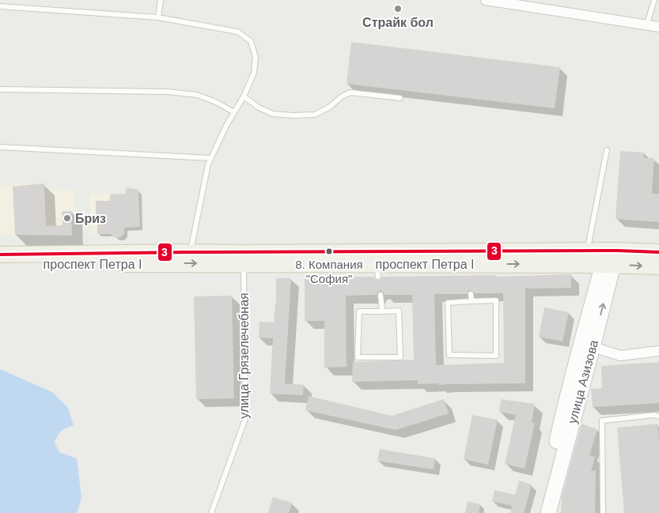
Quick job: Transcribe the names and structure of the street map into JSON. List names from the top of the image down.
{
  "streets": {
    "main road": ["проспект Петра I", "улица Азизова"],
    "lane": ["улица Грязелечебная"]
  },
  "crossings": [
    ["проспект Петра I", "улица Грязелечебная"],
    ["проспект Петра I", "улица Азизова"]
  ],
  "places": ["Страйк бол", "Бриз", "8. Компания \"София\""],
  "lines": ["transit line 3"]
}
